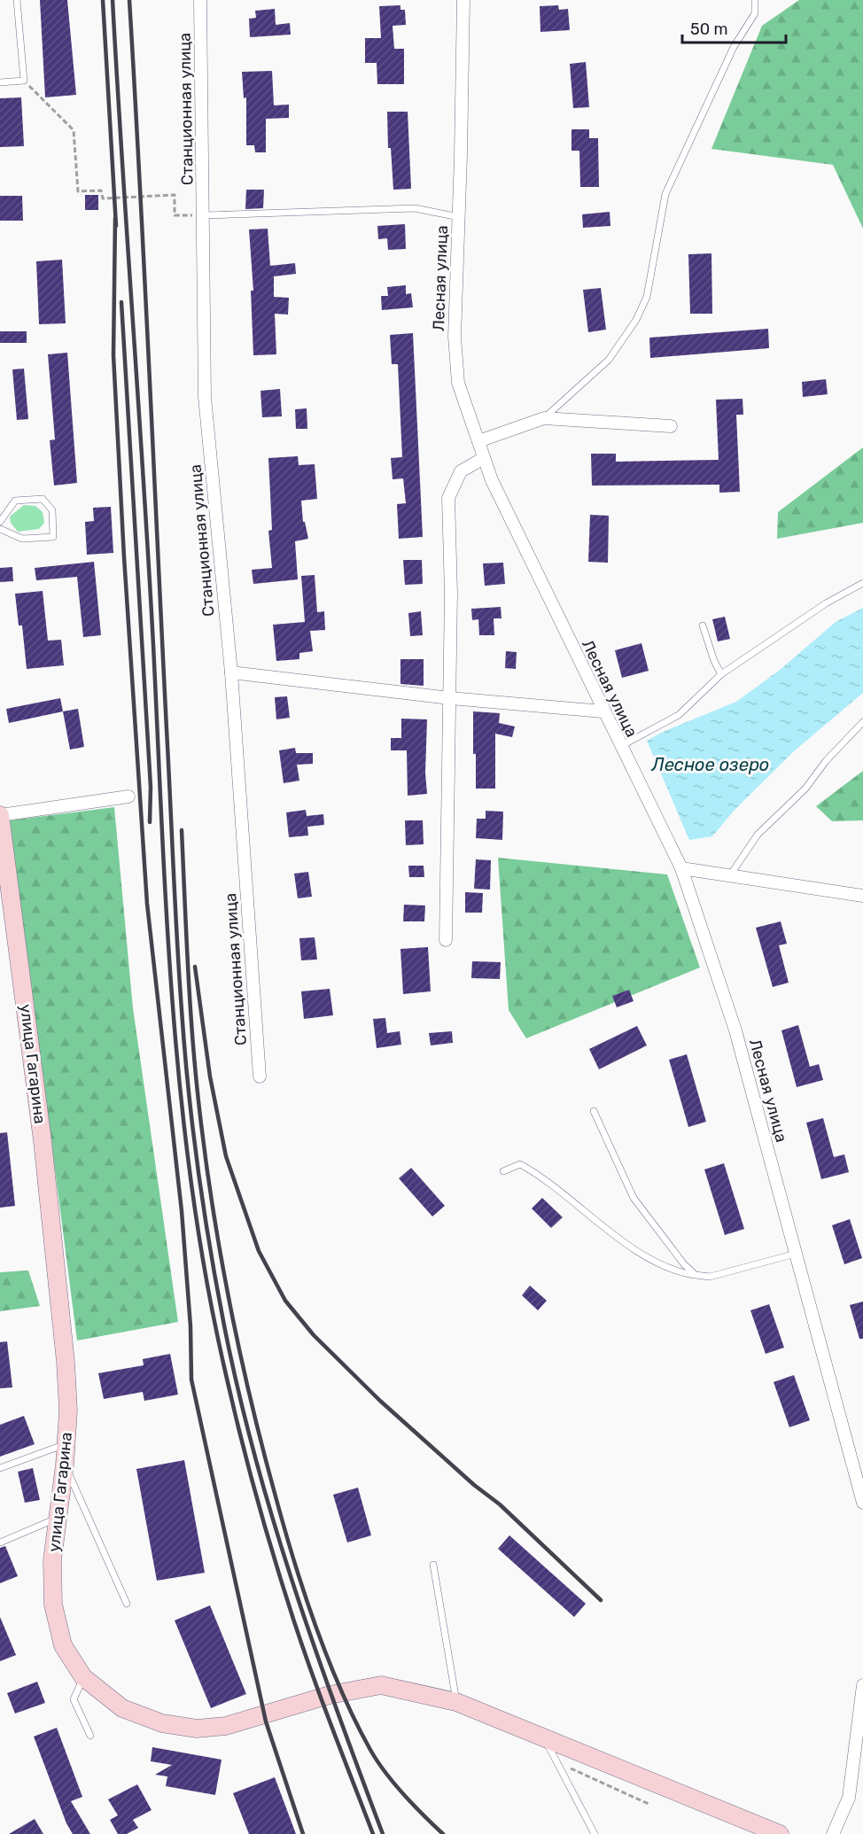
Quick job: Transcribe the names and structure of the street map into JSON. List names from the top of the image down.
{
  "streets": {
    "street": ["Станционная улица", "Лесная улица", "улица Гагарина"]
  },
  "water": ["Лесное озеро"],
  "scale_bar": "50 m"
}
